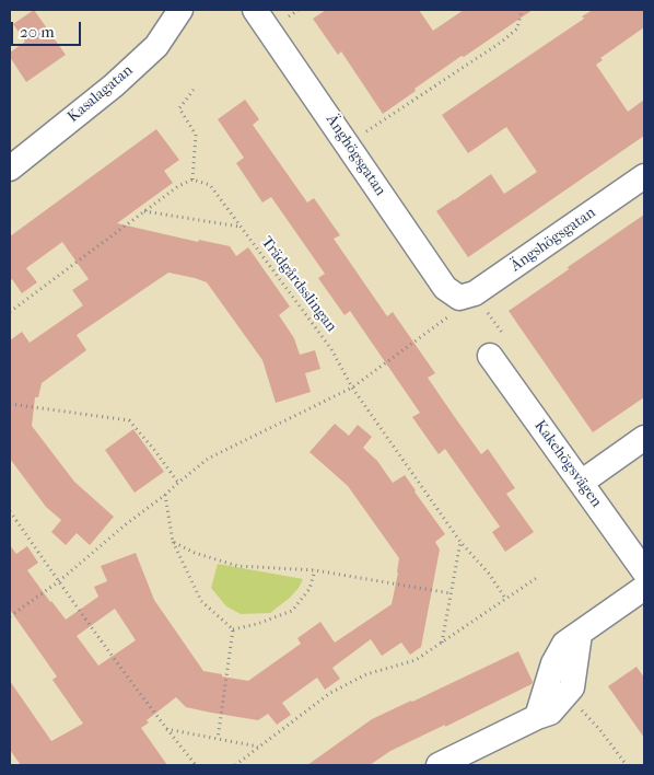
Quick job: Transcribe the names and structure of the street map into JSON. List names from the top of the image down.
{
  "streets": {
    "street": [
      "Kasalagatan",
      "Änghögsgatan",
      "Ängshögsgatan",
      "Kakehögsvägen"
    ],
    "path": ["Trädgårdsslingan"]
  },
  "crossings": [
    ["Änghögsgatan", "Ängshögsgatan"]
  ],
  "scale_bar": "20 m"
}
